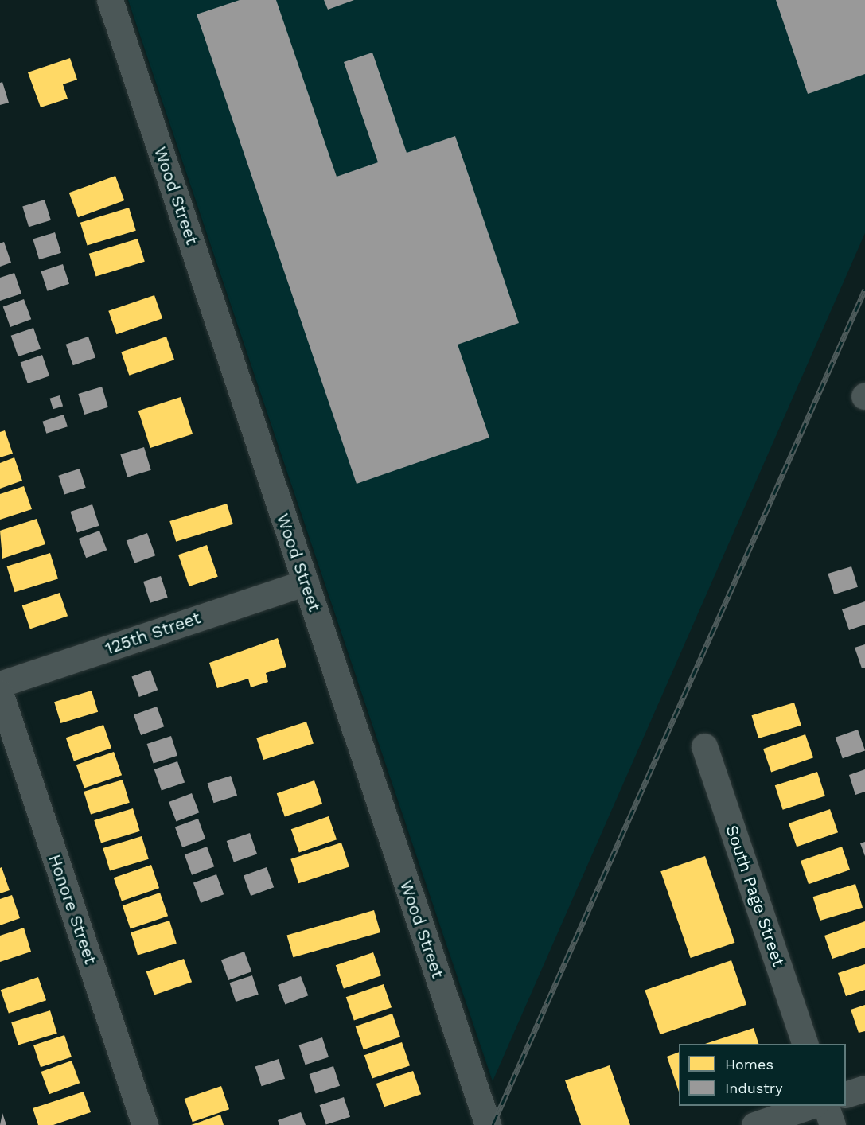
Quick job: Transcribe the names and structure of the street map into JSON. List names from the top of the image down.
{
  "streets": {
    "street": [
      "Wood Street",
      "125th Street",
      "South Page Street",
      "Honore Street"
    ]
  },
  "crossings": [
    ["Wood Street", "125th Street"]
  ],
  "legend": ["Homes", "Industry"]
}
